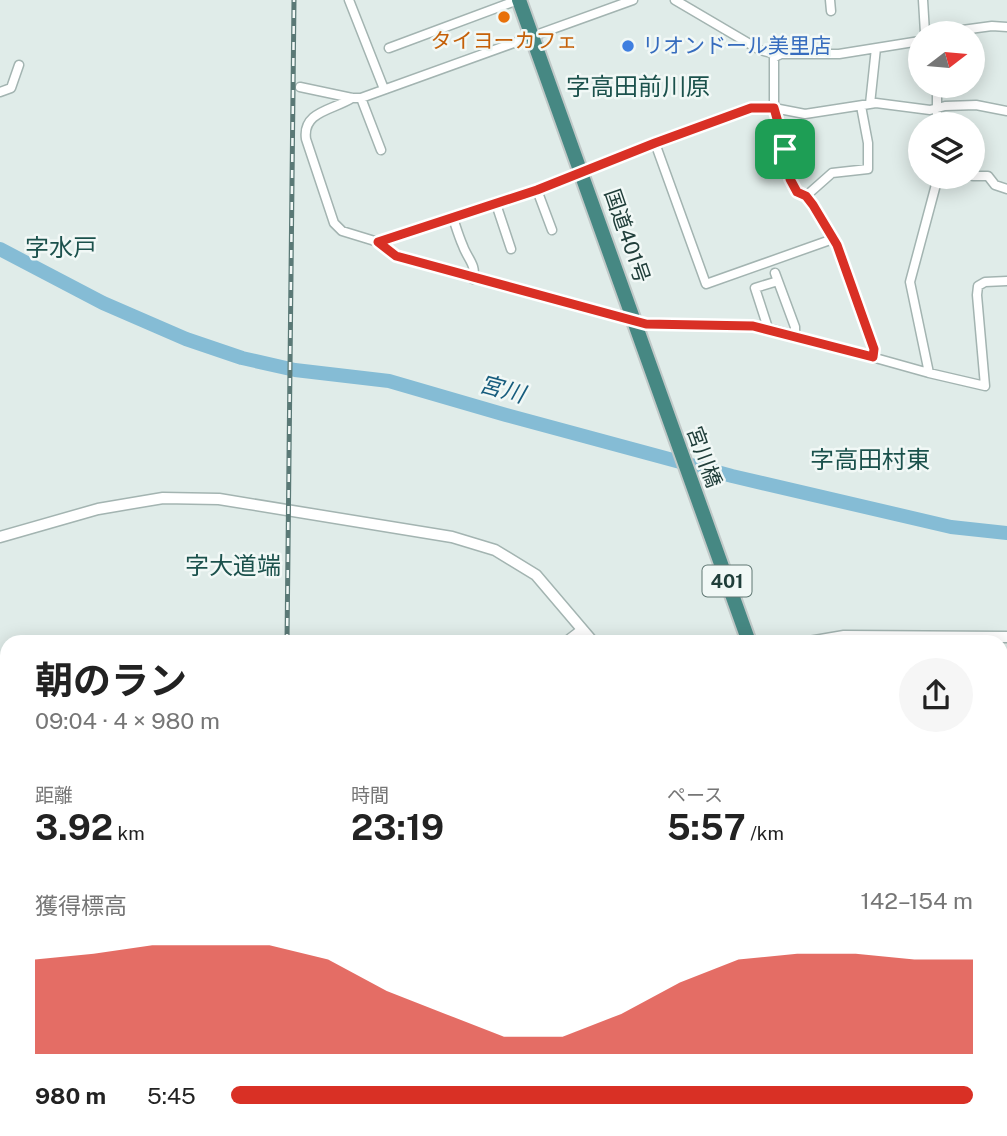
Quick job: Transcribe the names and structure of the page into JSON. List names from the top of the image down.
{
  "streets": {
    "highway": ["国道401号", "宮川橋", "401"]
  },
  "crossings": [
    ["国道401号", "宮川橋"]
  ],
  "districts": [
    "字高田前川原",
    "字水戸",
    "字高田村東",
    "字大道端"
  ],
  "water": ["宮川"],
  "places": ["タイヨーカフェ", "リオンドール美里店"],
  "north": "right",
  "page": {
    "heading": ["朝のラン", "09:04 · 4 × 980 m"],
    "stats": [
      ["距離", "3.92 km"],
      ["時間", "23:19"],
      ["ペース", "5:57 /km"]
    ],
    "chart": ["獲得標高", "142–154 m"],
    "list": [
      {
        "name": "980 m",
        "note": "5:45"
      }
    ]
  }
}
